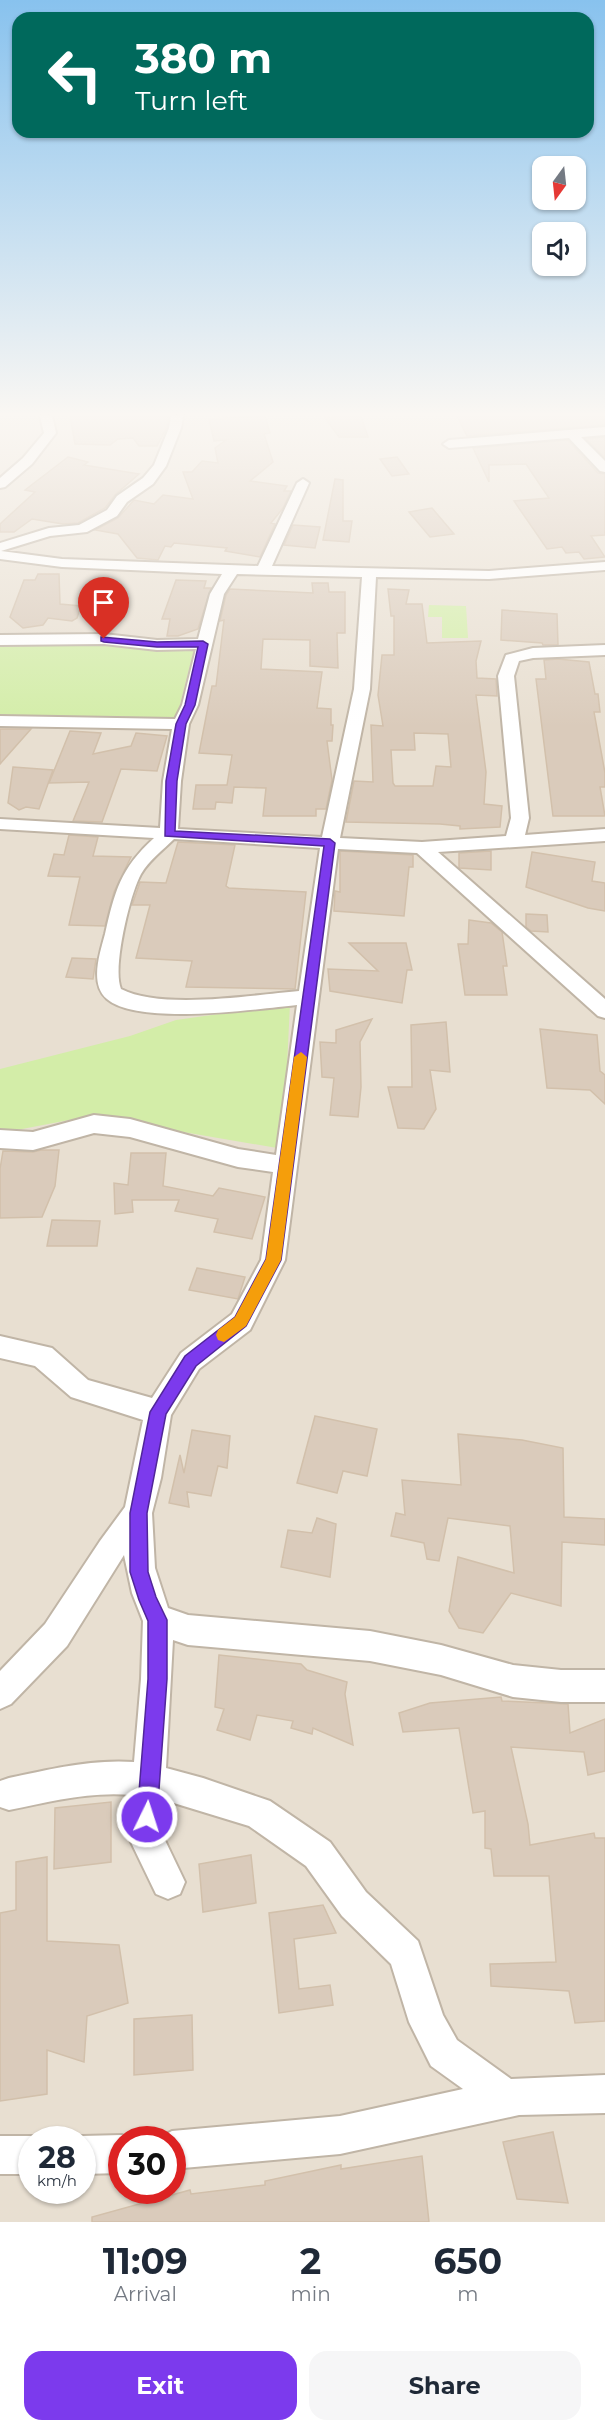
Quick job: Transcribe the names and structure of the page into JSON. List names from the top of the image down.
{
  "north": "bottom",
  "page": {
    "turn": ["380 m", "Turn left"],
    "speed": "28 km/h",
    "limit": "30",
    "eta": [
      "11:09",
      "Arrival",
      "2",
      "min",
      "650",
      "m"
    ],
    "buttons": ["Exit", "Share"]
  }
}
